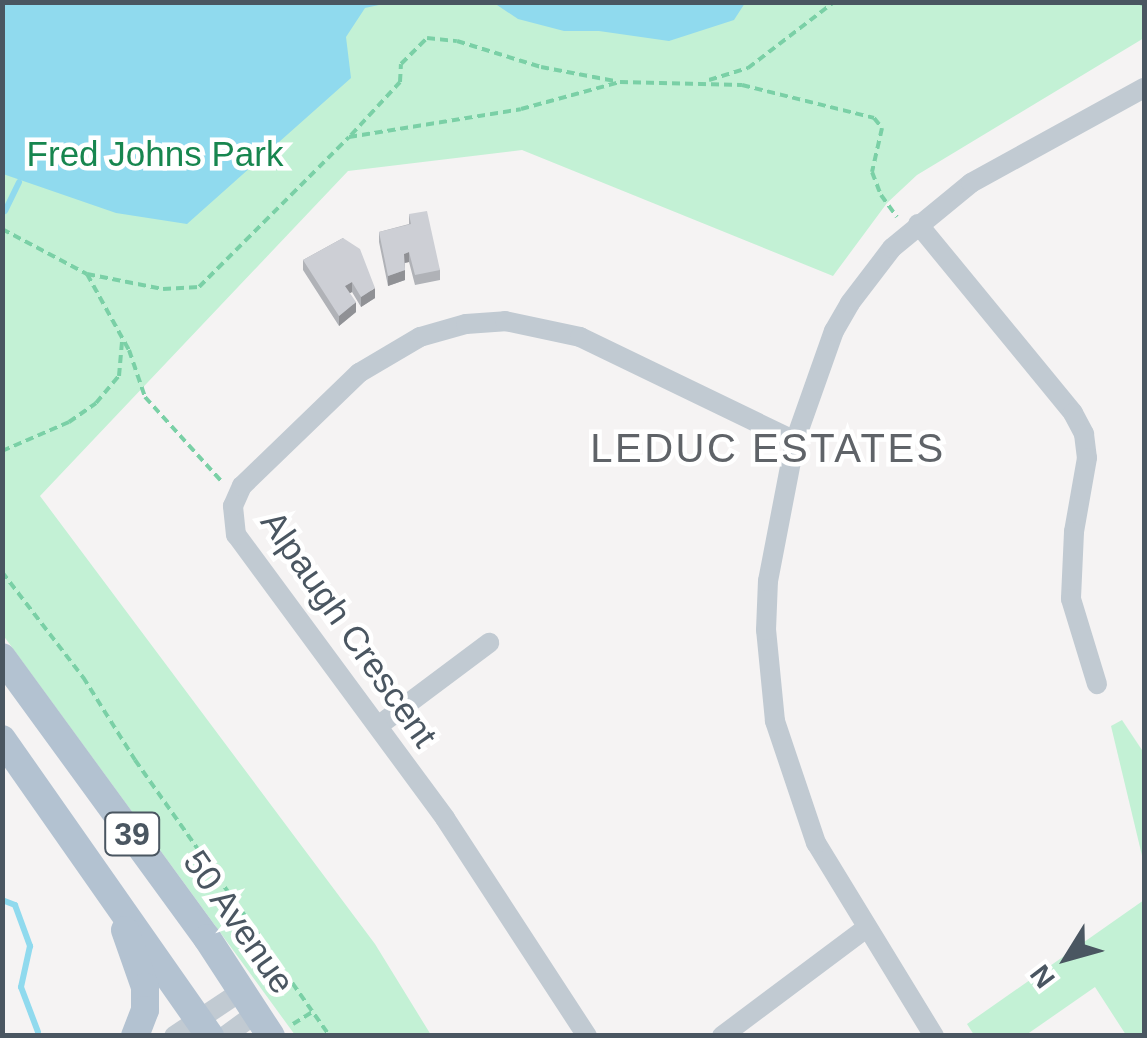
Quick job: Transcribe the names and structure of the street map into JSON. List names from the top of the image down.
{
  "streets": {
    "main road": ["39", "50 Avenue"],
    "street": ["Alpaugh Crescent"]
  },
  "districts": ["LEDUC ESTATES"],
  "parks": ["Fred Johns Park"],
  "north": "bottom left"
}
